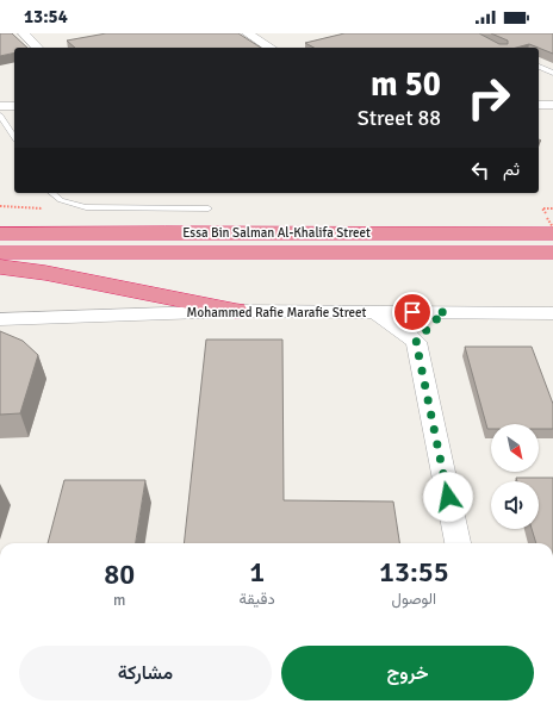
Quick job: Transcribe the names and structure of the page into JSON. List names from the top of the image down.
{
  "streets": {
    "highway": ["Essa Bin Salman Al-Khalifa Street"],
    "street": ["Mohammed Rafie Marafie Street"]
  },
  "north": "bottom right",
  "page": {
    "status": "13:54",
    "turn": ["50 m", "Street 88"],
    "then": "ثم",
    "eta": [
      "13:55",
      "الوصول",
      "1",
      "دقيقة",
      "80",
      "m"
    ],
    "buttons": ["خروج", "مشاركة"]
  }
}
